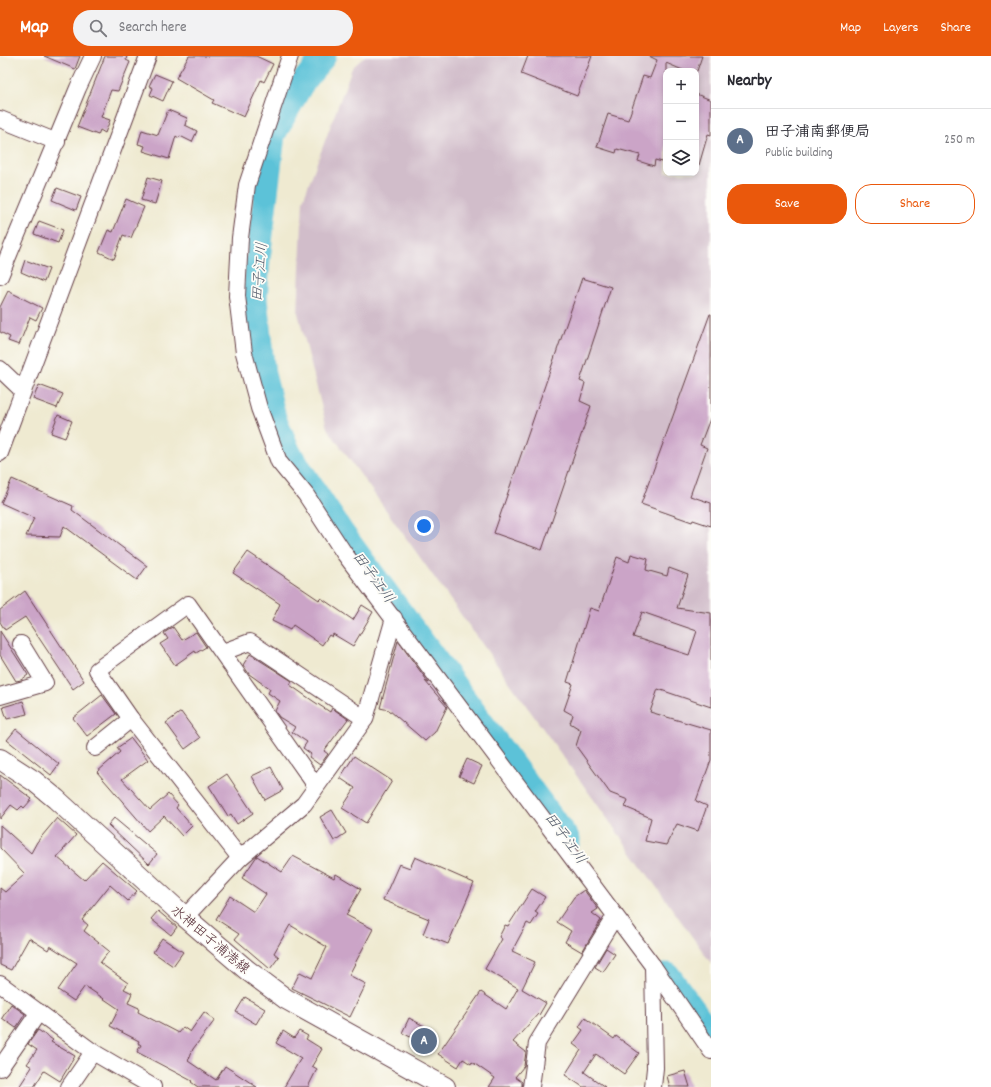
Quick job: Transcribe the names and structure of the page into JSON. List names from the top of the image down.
{
  "streets": {
    "main road": ["水神田子浦港線"]
  },
  "water": ["田子江川"],
  "page": {
    "header": "Map",
    "search": "Search here",
    "nav": ["Map", "Layers", "Share"],
    "heading": "Nearby",
    "map_buttons": ["+", "−"],
    "list": [
      {
        "mark": "A",
        "name": "田子浦南郵便局",
        "note": "Public building",
        "value": "250 m"
      }
    ],
    "buttons": ["Save", "Share"],
    "pins": "A"
  }
}
